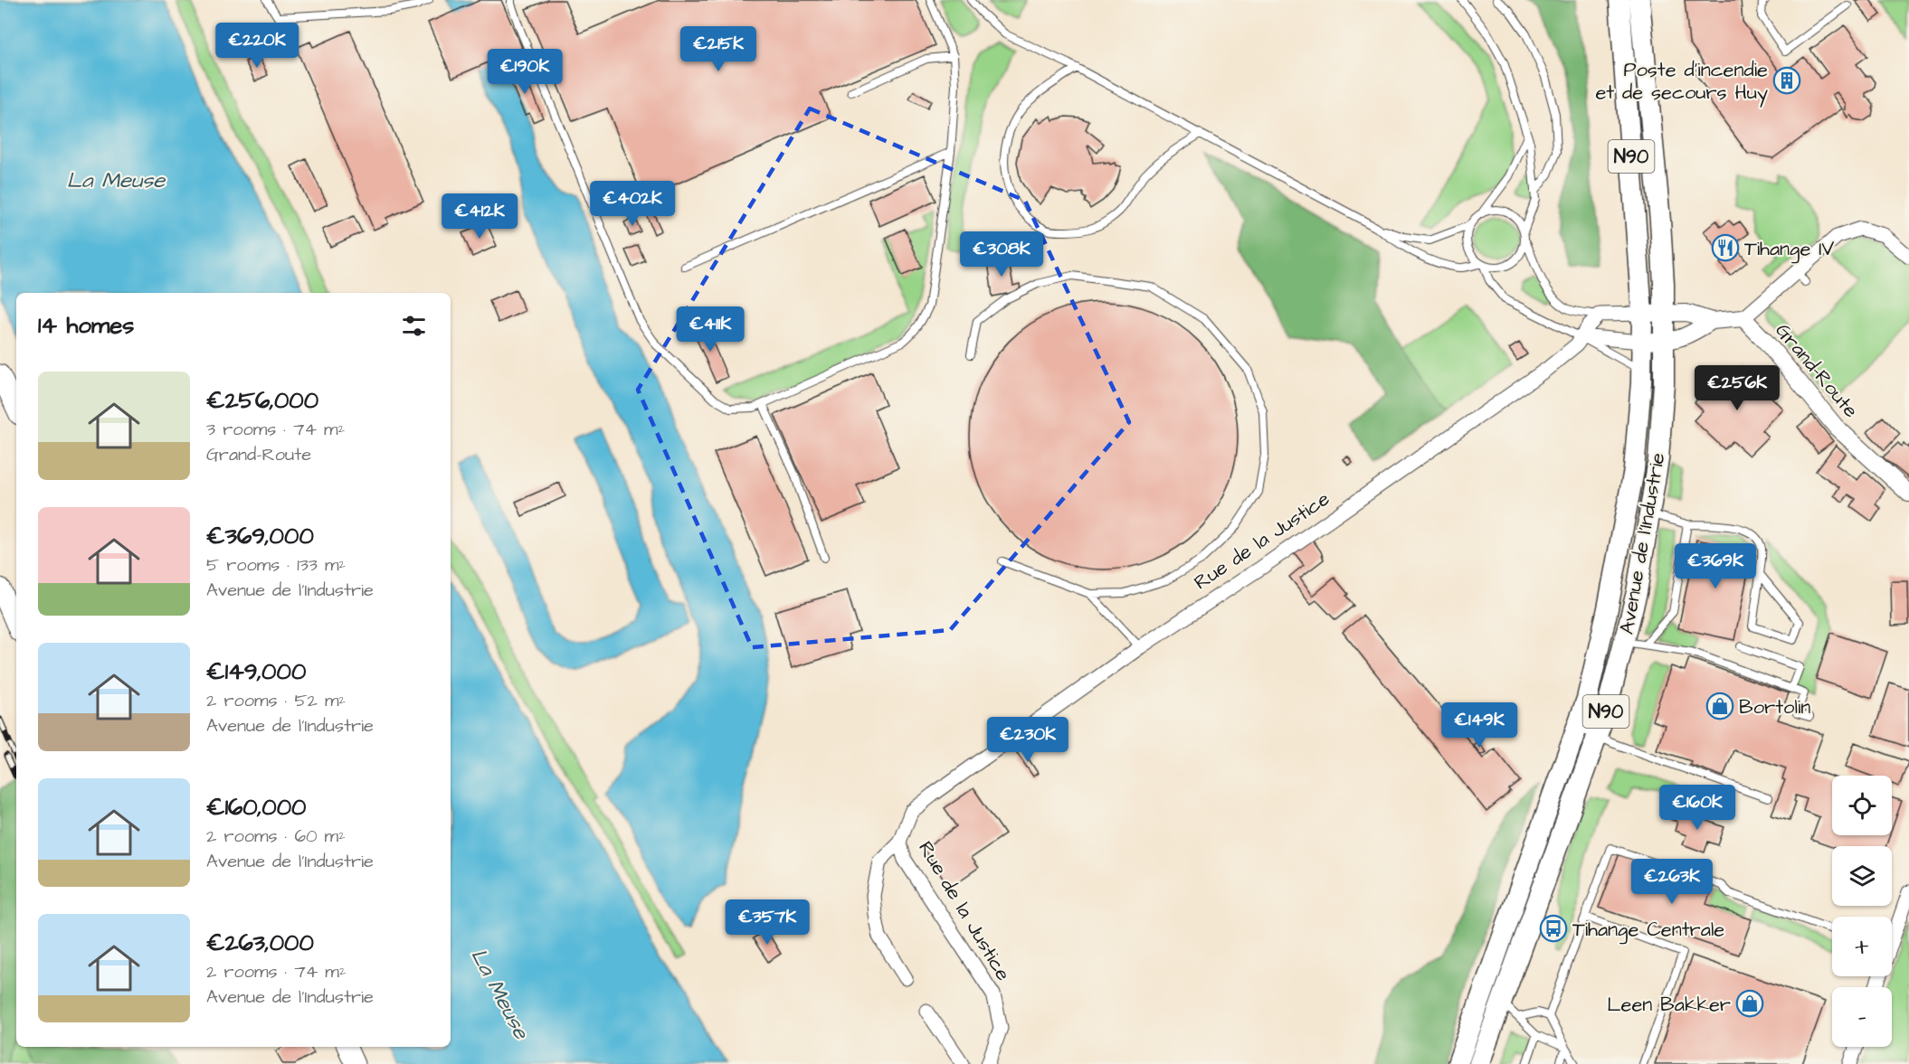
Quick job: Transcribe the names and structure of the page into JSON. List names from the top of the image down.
{
  "streets": {
    "main road": ["N90", "Avenue de l'Industrie"],
    "street": ["Grand-Route", "Rue de la Justice"]
  },
  "water": ["La Meuse"],
  "places": {
    "building": ["Poste d'incendie et de secours Huy"],
    "restaurant": ["Tihange IV"],
    "shop": ["Bortolin", "Leen Bakker"],
    "bus stop": ["Tihange Centrale"]
  },
  "page": {
    "price": [
      "€220K",
      "€215K",
      "€190K",
      "€402K",
      "€412K",
      "€308K",
      "€411K",
      "€256K",
      "€369K",
      "€149K",
      "€230K",
      "€160K",
      "€263K",
      "€357K"
    ],
    "heading": "14 homes",
    "list": [
      {
        "name": "€256,000",
        "note": "3 rooms · 74 m² · Grand-Route"
      },
      {
        "name": "€369,000",
        "note": "5 rooms · 133 m² · Avenue de l'Industrie"
      },
      {
        "name": "€149,000",
        "note": "2 rooms · 52 m² · Avenue de l'Industrie"
      },
      {
        "name": "€160,000",
        "note": "2 rooms · 60 m² · Avenue de l'Industrie"
      },
      {
        "name": "€263,000",
        "note": "2 rooms · 74 m² · Avenue de l'Industrie"
      }
    ],
    "map_buttons": ["+", "−"]
  }
}
